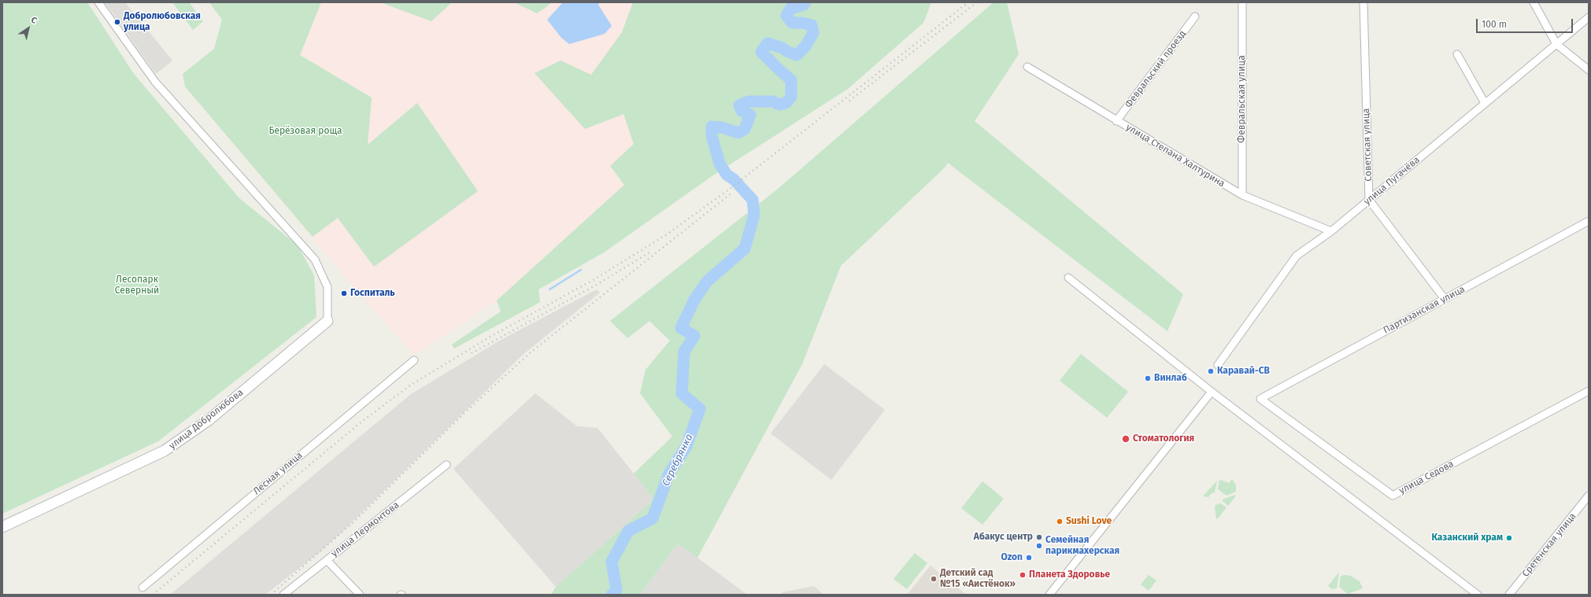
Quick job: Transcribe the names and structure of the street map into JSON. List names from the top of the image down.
{
  "streets": {
    "street": [
      "Февральский проезд",
      "Февральская улица",
      "Советская улица",
      "улица Степана Халтурина",
      "улица Пугачёва",
      "Партизанская улица",
      "улица Добролюбова",
      "Лесная улица",
      "улица Седова",
      "улица Лермонтова",
      "Сретенская улица"
    ]
  },
  "crossings": [
    ["Февральский проезд", "улица Степана Халтурина"],
    ["Февральская улица", "улица Степана Халтурина"],
    ["Советская улица", "улица Пугачёва"],
    ["улица Степана Халтурина", "улица Пугачёва"],
    ["Партизанская улица", "улица Седова"]
  ],
  "water": ["Серебрянка"],
  "parks": ["Берёзовая роща", "Лесопарк Северный"],
  "places": [
    "Добролюбовская улица",
    "Госпиталь",
    "Каравай-СВ",
    "Винлаб",
    "Стоматология",
    "Sushi Love",
    "Абакус центр",
    "Казанский храм",
    "Семейная парикмахерская",
    "Ozon",
    "Планета Здоровье",
    "Детский сад №15 «Аистёнок»"
  ],
  "scale_bar": "100 m",
  "north": "top right"
}
